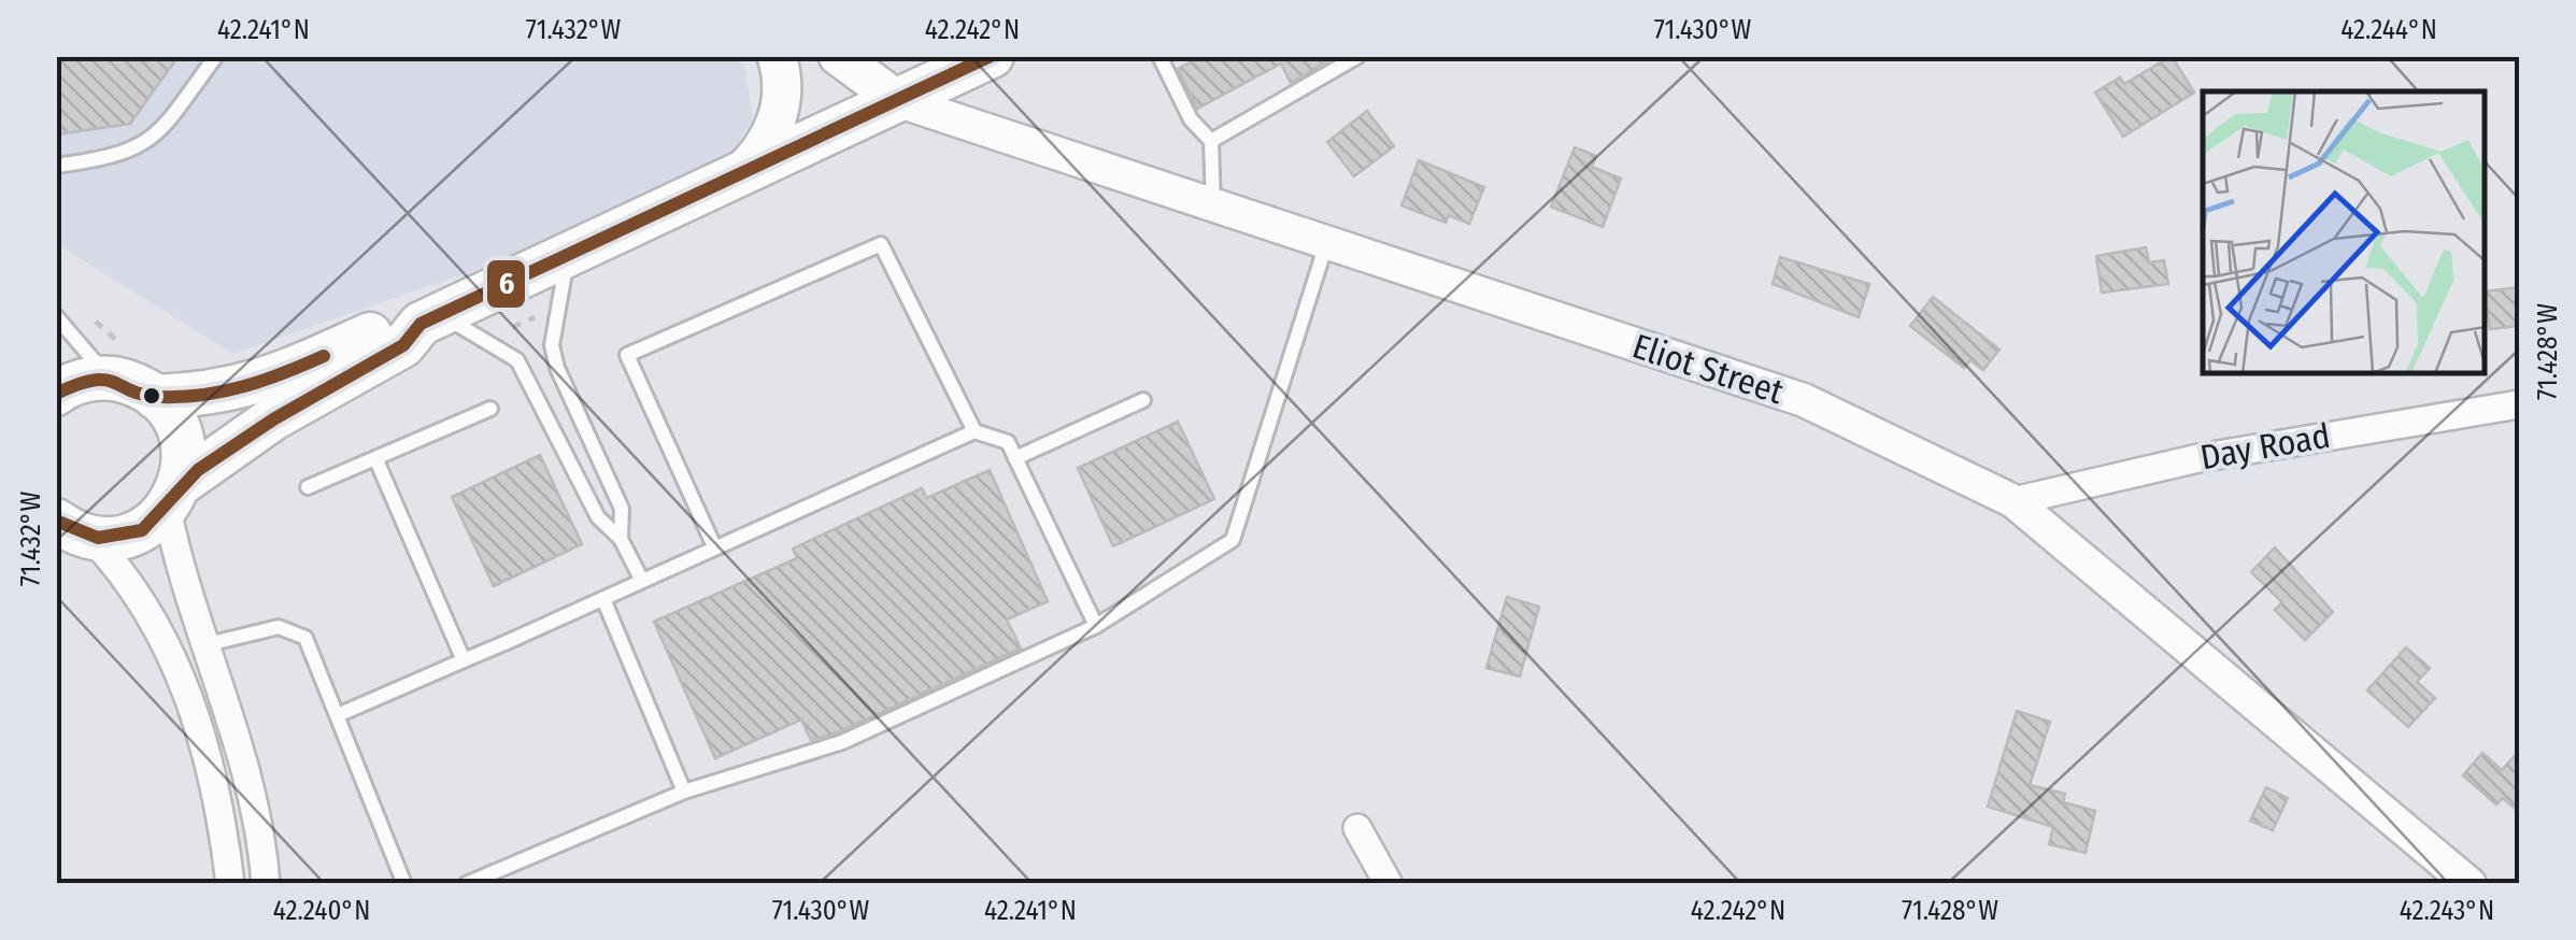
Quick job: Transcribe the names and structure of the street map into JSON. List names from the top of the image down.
{
  "streets": {
    "main road": ["Eliot Street"],
    "street": ["Day Road"]
  },
  "crossings": [
    ["Eliot Street", "Day Road"]
  ],
  "lines": ["transit line 6"],
  "coordinates": [
    "42.241°N",
    "71.432°W",
    "42.242°N",
    "71.430°W",
    "42.244°N",
    "71.428°W",
    "42.240°N",
    "42.243°N"
  ]
}
